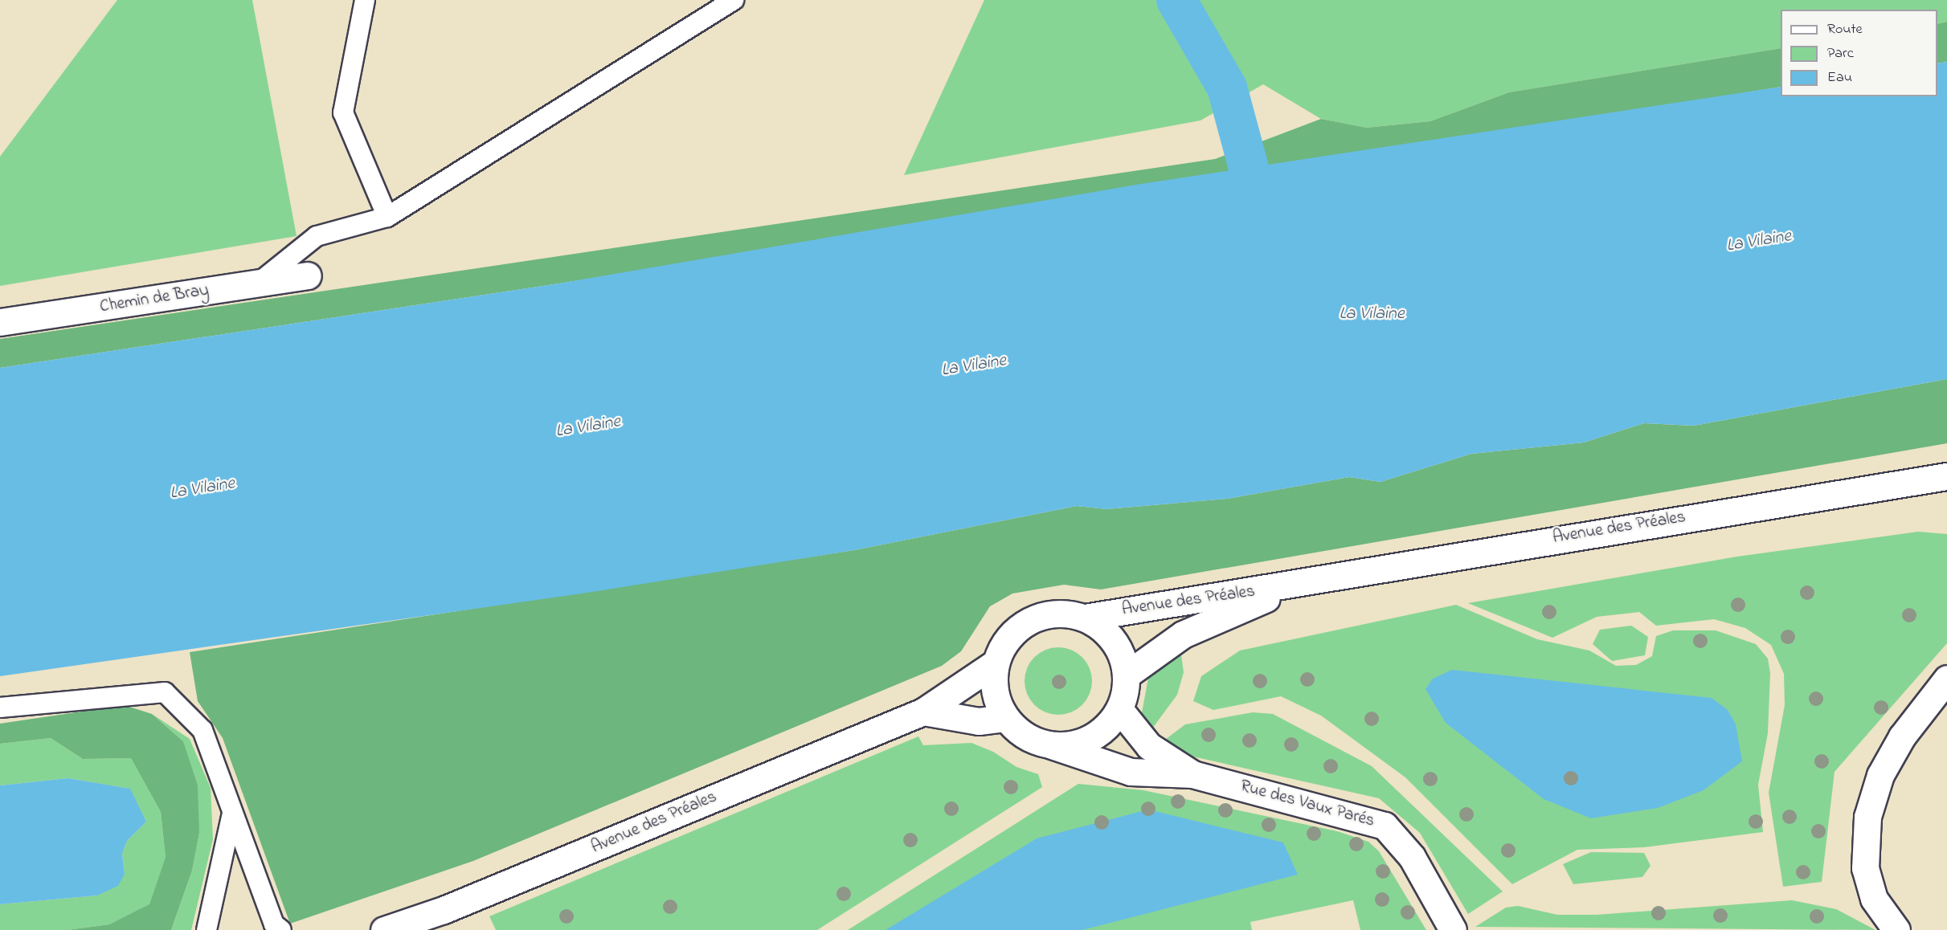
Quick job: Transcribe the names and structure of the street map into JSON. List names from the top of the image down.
{
  "streets": {
    "main road": ["Chemin de Bray", "Avenue des Préales", "Rue des Vaux Parés"]
  },
  "crossings": [
    ["Avenue des Préales", "Rue des Vaux Parés"]
  ],
  "water": ["La Vilaine"],
  "legend": ["Route", "Parc", "Eau"]
}
